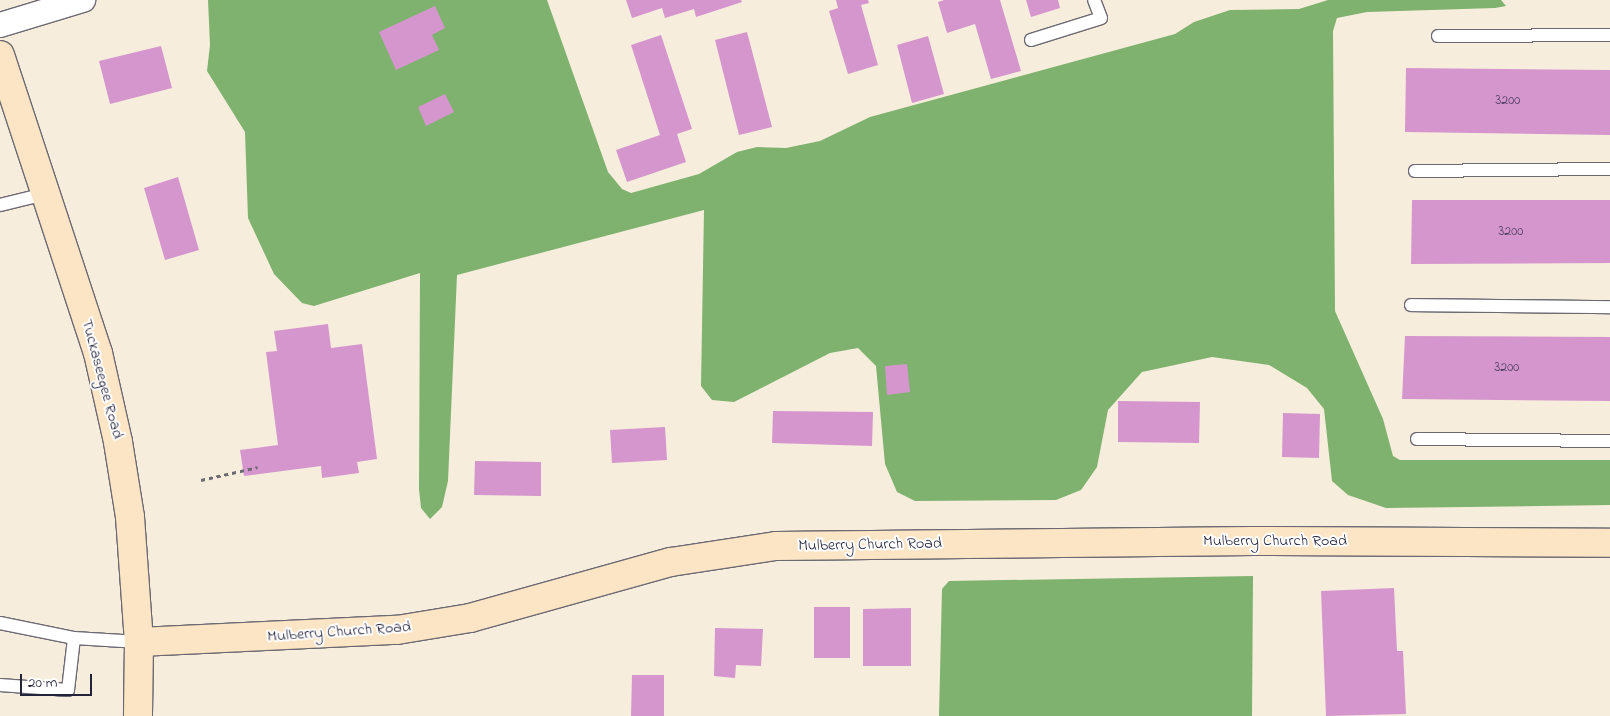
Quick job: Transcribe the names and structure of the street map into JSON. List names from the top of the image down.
{
  "streets": {
    "street": ["Tuckaseegee Road", "Mulberry Church Road"]
  },
  "crossings": [
    ["Tuckaseegee Road", "Mulberry Church Road"]
  ],
  "house_numbers": ["3200", "3200", "3200"],
  "scale_bar": "20 m"
}
